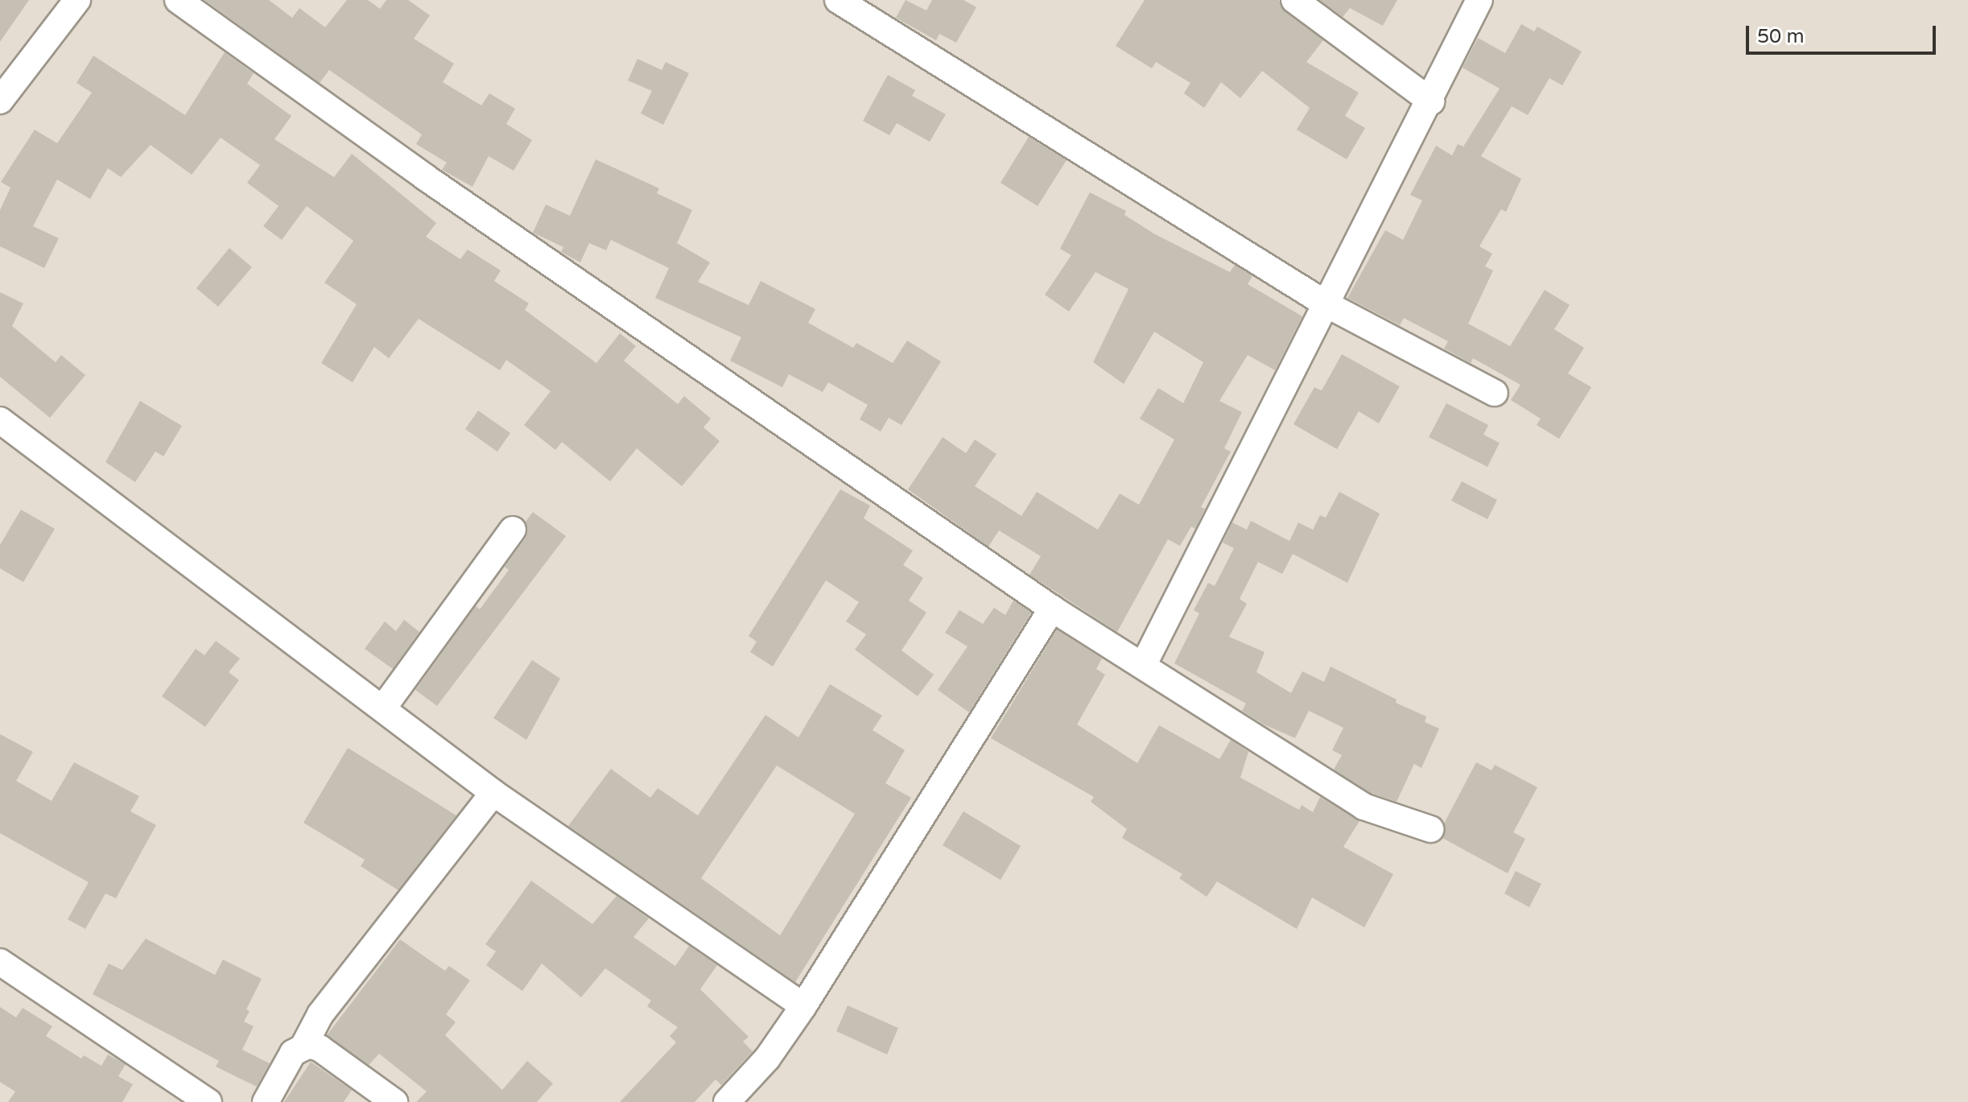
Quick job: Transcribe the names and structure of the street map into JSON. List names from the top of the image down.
{
  "scale_bar": "50 m"
}
